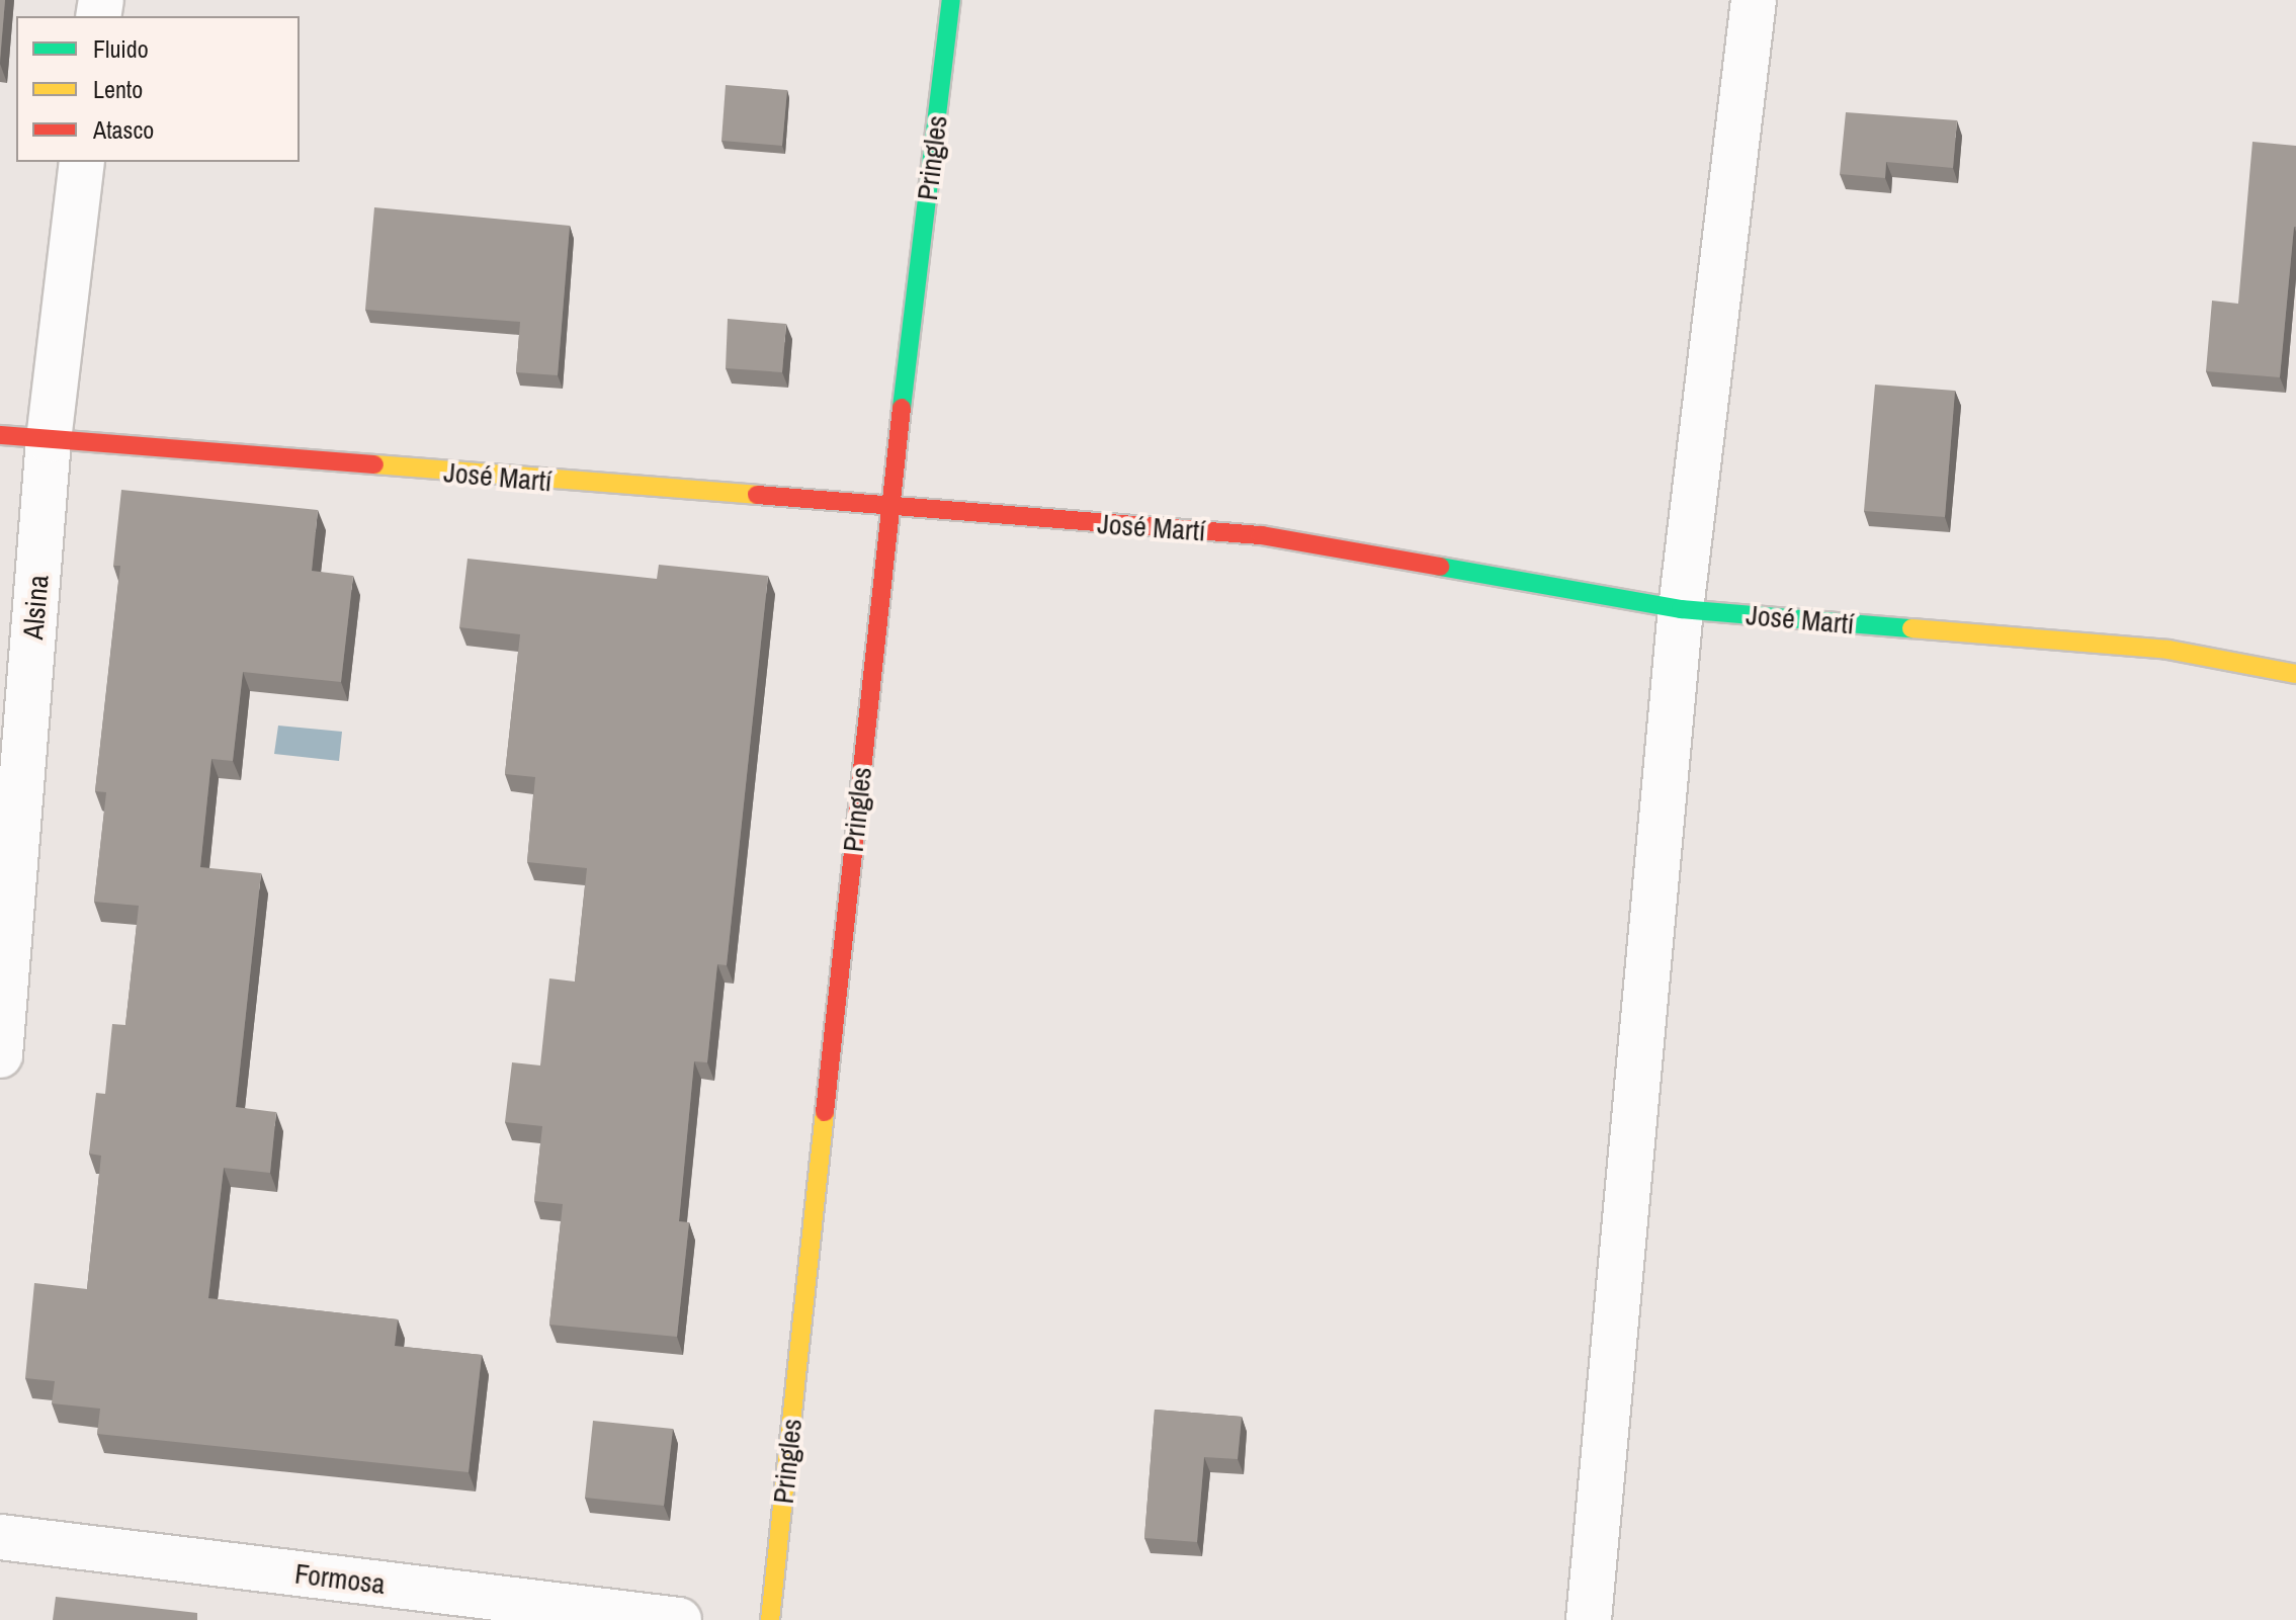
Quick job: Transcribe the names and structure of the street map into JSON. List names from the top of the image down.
{
  "streets": {
    "street": [
      "Pringles",
      "José Martí",
      "Alsina",
      "Formosa"
    ]
  },
  "crossings": [
    ["Pringles", "José Martí"],
    ["José Martí", "Alsina"]
  ],
  "legend": ["Fluido", "Lento", "Atasco"]
}
